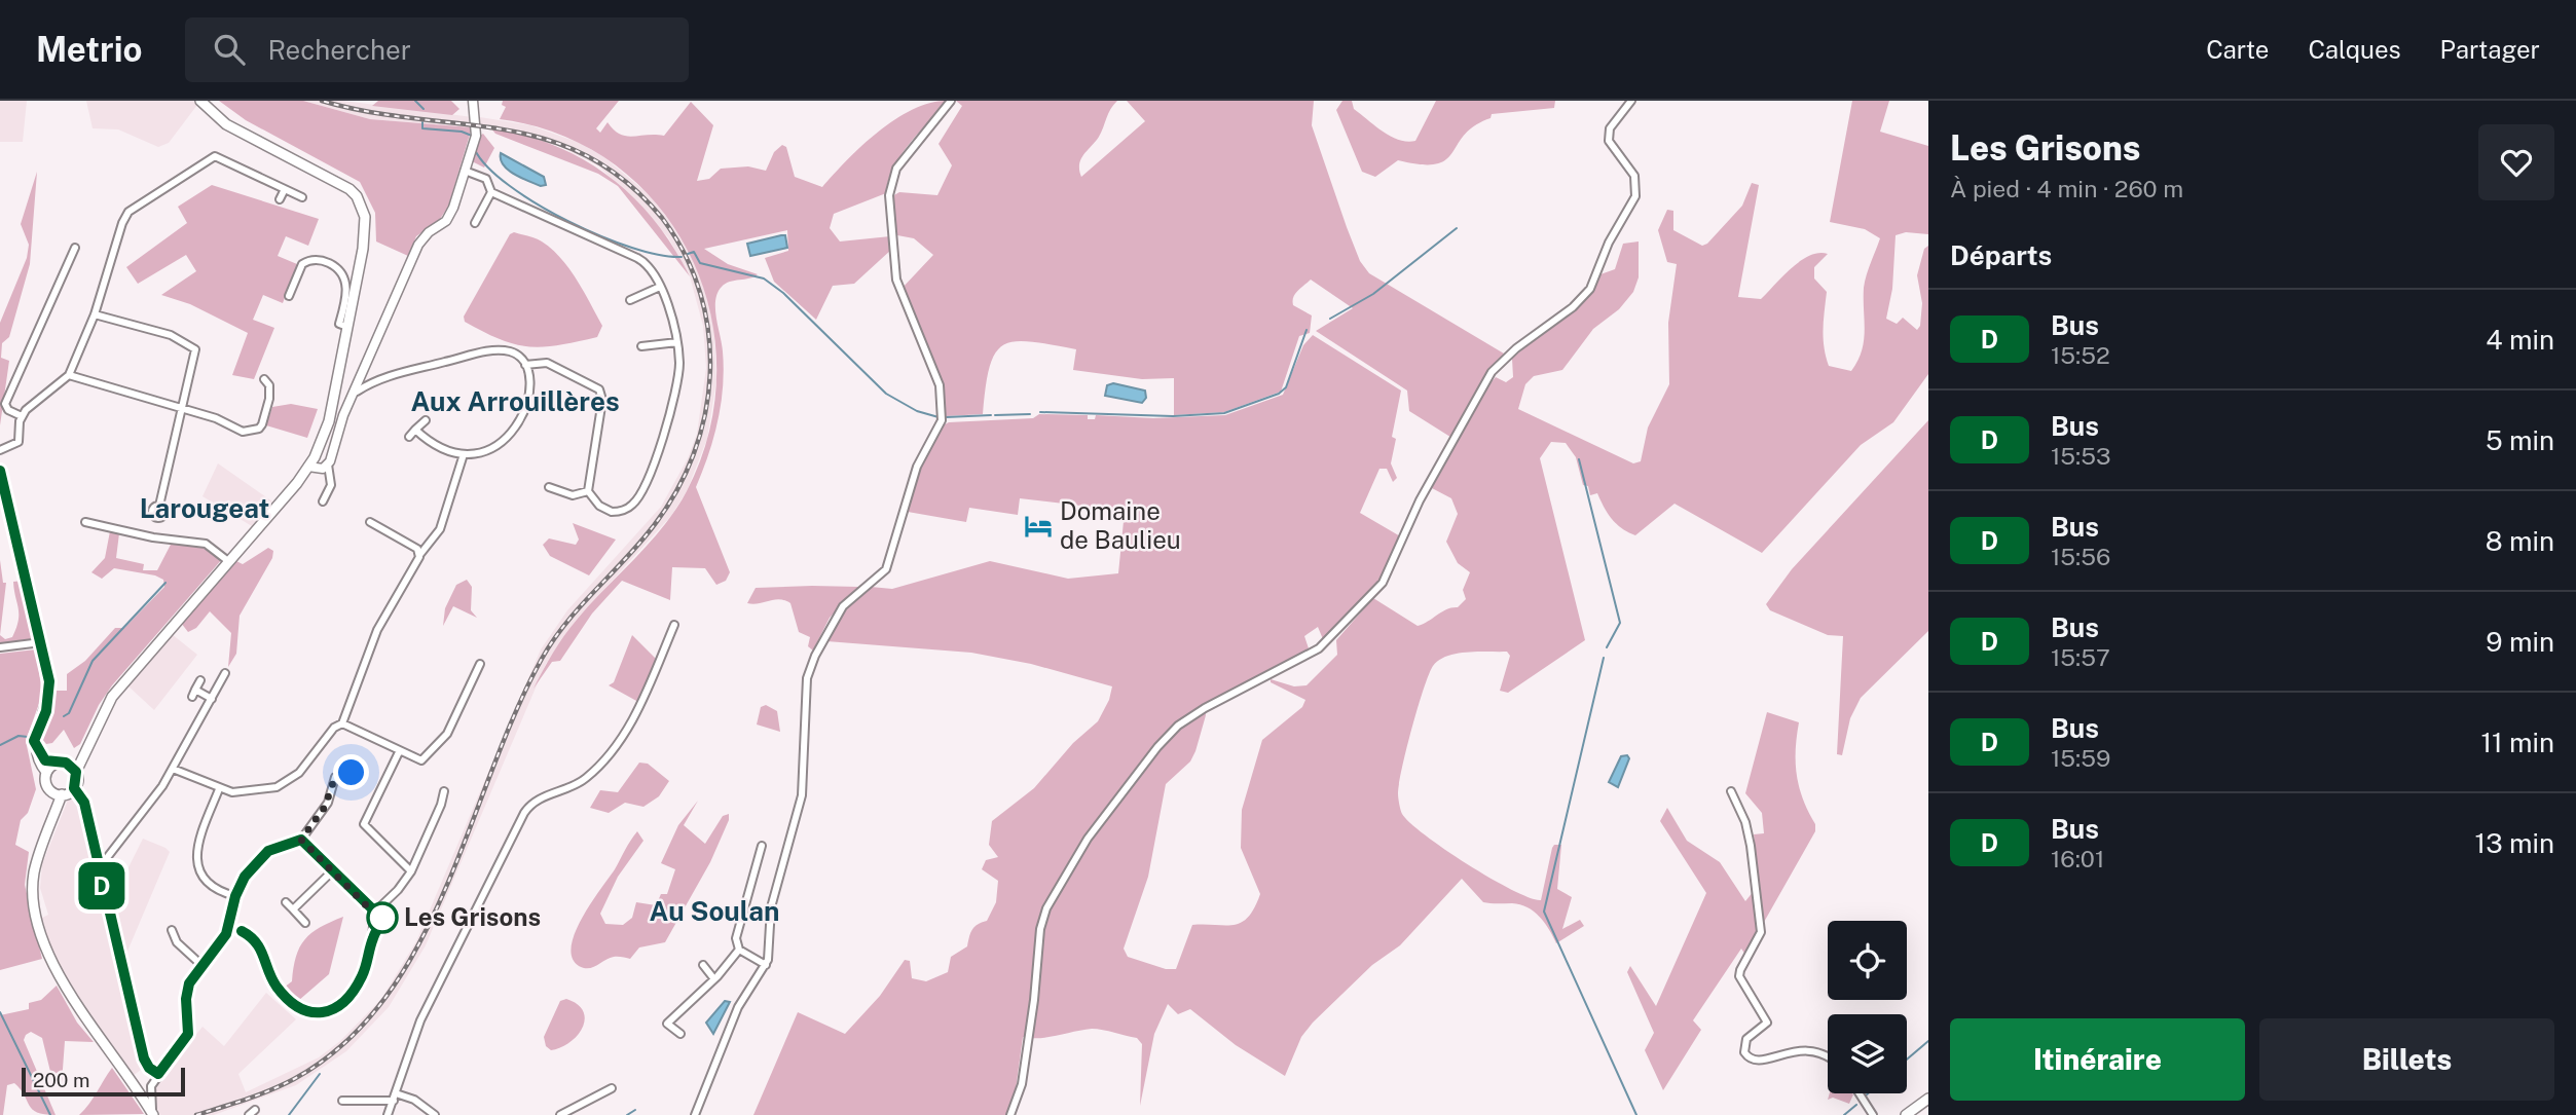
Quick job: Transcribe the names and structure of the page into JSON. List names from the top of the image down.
{
  "districts": ["Aux Arrouillères", "Larougeat", "Au Soulan"],
  "places": {
    "hotel": ["Domaine de Baulieu"],
    "other": ["Les Grisons"]
  },
  "lines": ["bus line D"],
  "scale_bar": "200 m",
  "page": {
    "header": "Metrio",
    "search": "Rechercher",
    "nav": ["Carte", "Calques", "Partager"],
    "on_map": "D",
    "heading": [
      ["Les Grisons", "À pied · 4 min · 260 m"],
      "Départs"
    ],
    "list": [
      {
        "mark": "D",
        "name": "Bus",
        "note": "15:52",
        "value": "4 min"
      },
      {
        "mark": "D",
        "name": "Bus",
        "note": "15:53",
        "value": "5 min"
      },
      {
        "mark": "D",
        "name": "Bus",
        "note": "15:56",
        "value": "8 min"
      },
      {
        "mark": "D",
        "name": "Bus",
        "note": "15:57",
        "value": "9 min"
      },
      {
        "mark": "D",
        "name": "Bus",
        "note": "15:59",
        "value": "11 min"
      },
      {
        "mark": "D",
        "name": "Bus",
        "note": "16:01",
        "value": "13 min"
      }
    ],
    "buttons": ["Itinéraire", "Billets"],
    "scale": "200 m"
  }
}
